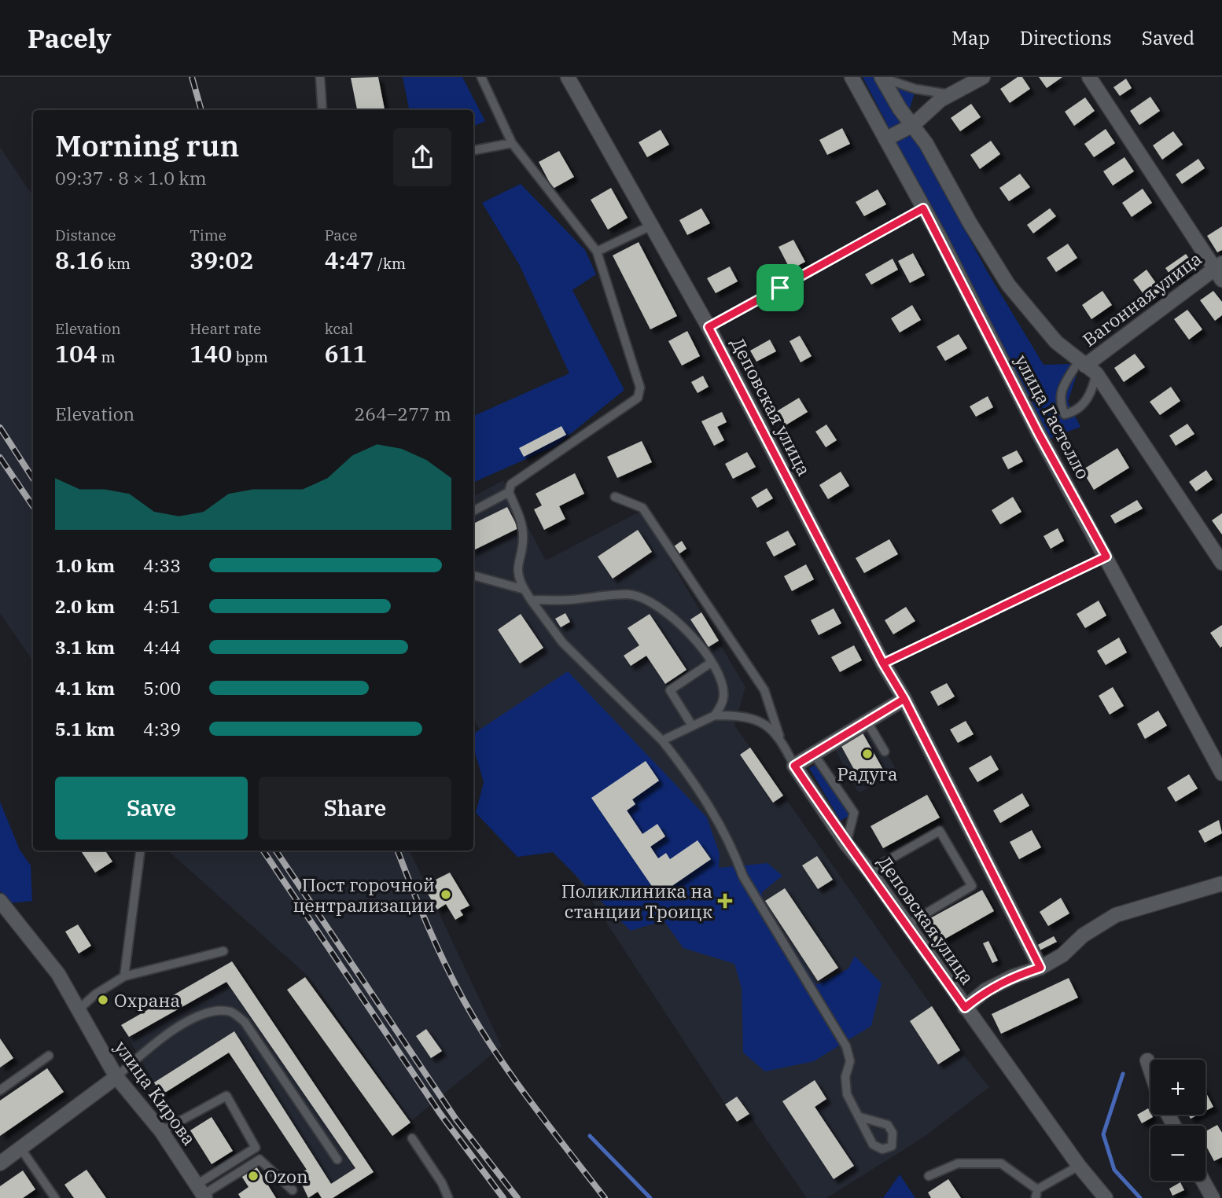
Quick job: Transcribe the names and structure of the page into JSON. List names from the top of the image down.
{
  "streets": {
    "street": [
      "Вагонная улица",
      "Деповская улица",
      "улица Гастелло",
      "улица Кирова"
    ]
  },
  "crossings": [
    ["Вагонная улица", "улица Гастелло"]
  ],
  "places": {
    "other": [
      "Радуга",
      "Пост горочной централизации",
      "Охрана",
      "Ozon"
    ],
    "health": ["Поликлиника на станции Троицк"]
  },
  "page": {
    "header": "Pacely",
    "nav": ["Map", "Directions", "Saved"],
    "heading": ["Morning run", "09:37 · 8 × 1.0 km"],
    "stats": [
      ["Distance", "8.16 km"],
      ["Time", "39:02"],
      ["Pace", "4:47 /km"],
      ["Elevation", "104 m"],
      ["Heart rate", "140 bpm"],
      ["kcal", "611"]
    ],
    "chart": ["Elevation", "264–277 m"],
    "list": [
      {
        "name": "1.0 km",
        "note": "4:33"
      },
      {
        "name": "2.0 km",
        "note": "4:51"
      },
      {
        "name": "3.1 km",
        "note": "4:44"
      },
      {
        "name": "4.1 km",
        "note": "5:00"
      },
      {
        "name": "5.1 km",
        "note": "4:39"
      }
    ],
    "buttons": ["Save", "Share"],
    "map_buttons": ["+", "−"]
  }
}
